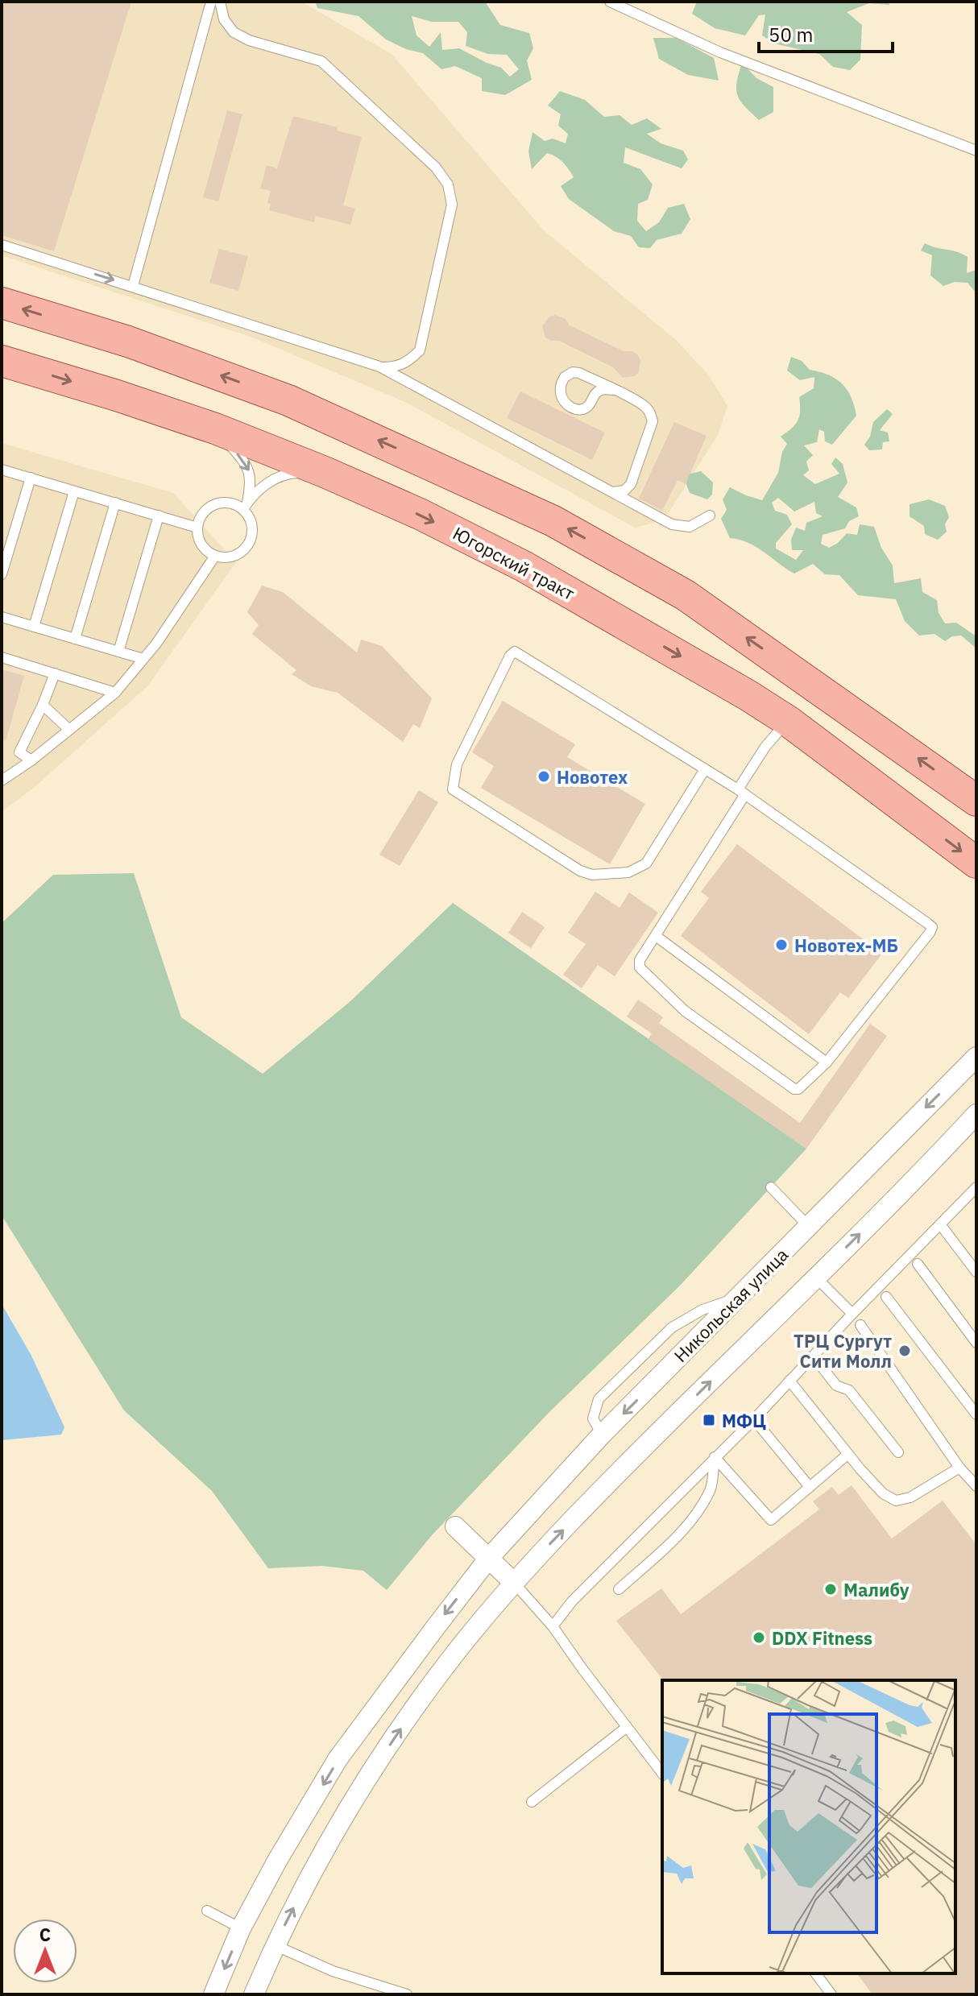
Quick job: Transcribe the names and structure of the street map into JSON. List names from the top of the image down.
{
  "streets": {
    "main road": ["Югорский тракт"],
    "street": ["Никольская улица"]
  },
  "places": {
    "other": [
      "Новотех",
      "Новотех-МБ",
      "ТРЦ Сургут Сити Молл",
      "Малибу",
      "DDX Fitness"
    ],
    "transit": ["МФЦ"]
  },
  "scale_bar": "50 m",
  "north": "top"
}
